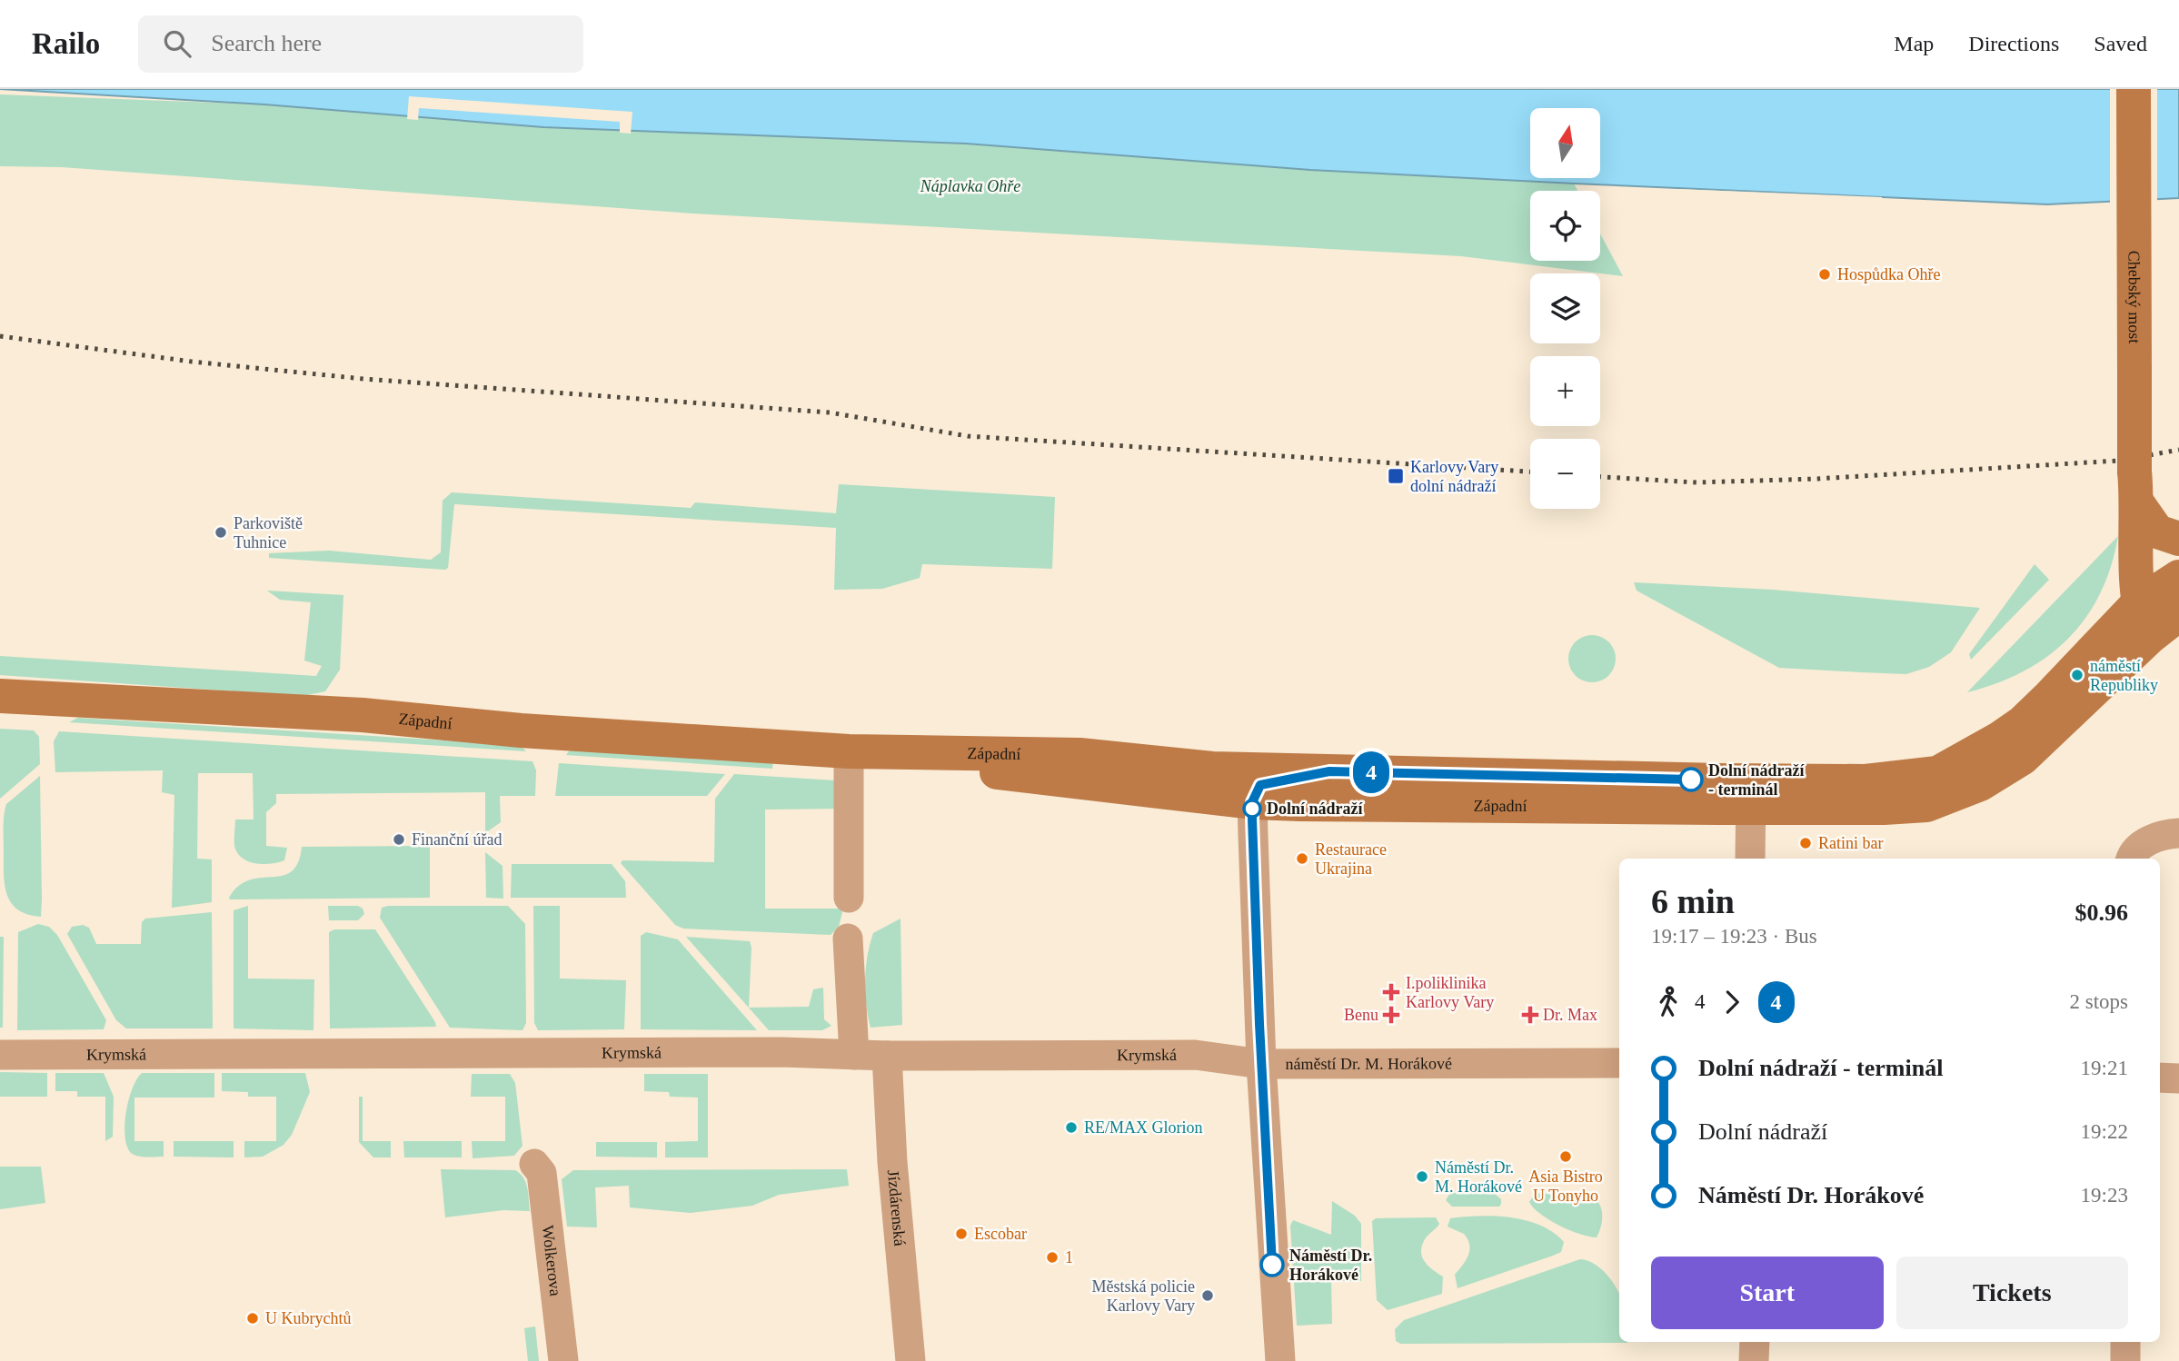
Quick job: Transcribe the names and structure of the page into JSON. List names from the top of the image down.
{
  "streets": {
    "street": [
      "Chebský most",
      "Západní",
      "Krymská",
      "náměstí Dr. M. Horákové",
      "Jízdárenská",
      "Wolkerova"
    ]
  },
  "crossings": [
    ["Krymská", "náměstí Dr. M. Horákové"],
    ["Krymská", "Jízdárenská"]
  ],
  "parks": ["Náplavka Ohře"],
  "places": {
    "other": [
      "Hospůdka Ohře",
      "Parkoviště Tuhnice",
      "náměstí Republiky",
      "Dolní nádraží - terminál",
      "Dolní nádraží",
      "Finanční úřad",
      "Ratini bar",
      "Restaurace Ukrajina",
      "RE/MAX Glorion",
      "Asia Bistro U Tonyho",
      "Náměstí Dr. M. Horákové",
      "Escobar",
      "1",
      "Náměstí Dr. Horákové",
      "Městská policie Karlovy Vary",
      "U Kubrychtů"
    ],
    "transit": ["Karlovy Vary dolní nádraží"],
    "health": ["I.poliklinika Karlovy Vary", "Benu", "Dr. Max"]
  },
  "lines": ["bus line 4"],
  "north": "top",
  "page": {
    "header": "Railo",
    "search": "Search here",
    "nav": ["Map", "Directions", "Saved"],
    "on_map": "4",
    "map_buttons": ["+", "−"],
    "heading": ["6 min", "19:17 – 19:23 · Bus", "$0.96"],
    "legs": ["4", "4", "2 stops"],
    "list": [
      {
        "name": "Dolní nádraží - terminál",
        "value": "19:21"
      },
      {
        "name": "Dolní nádraží",
        "value": "19:22"
      },
      {
        "name": "Náměstí Dr. Horákové",
        "value": "19:23"
      }
    ],
    "buttons": ["Start", "Tickets"]
  }
}
